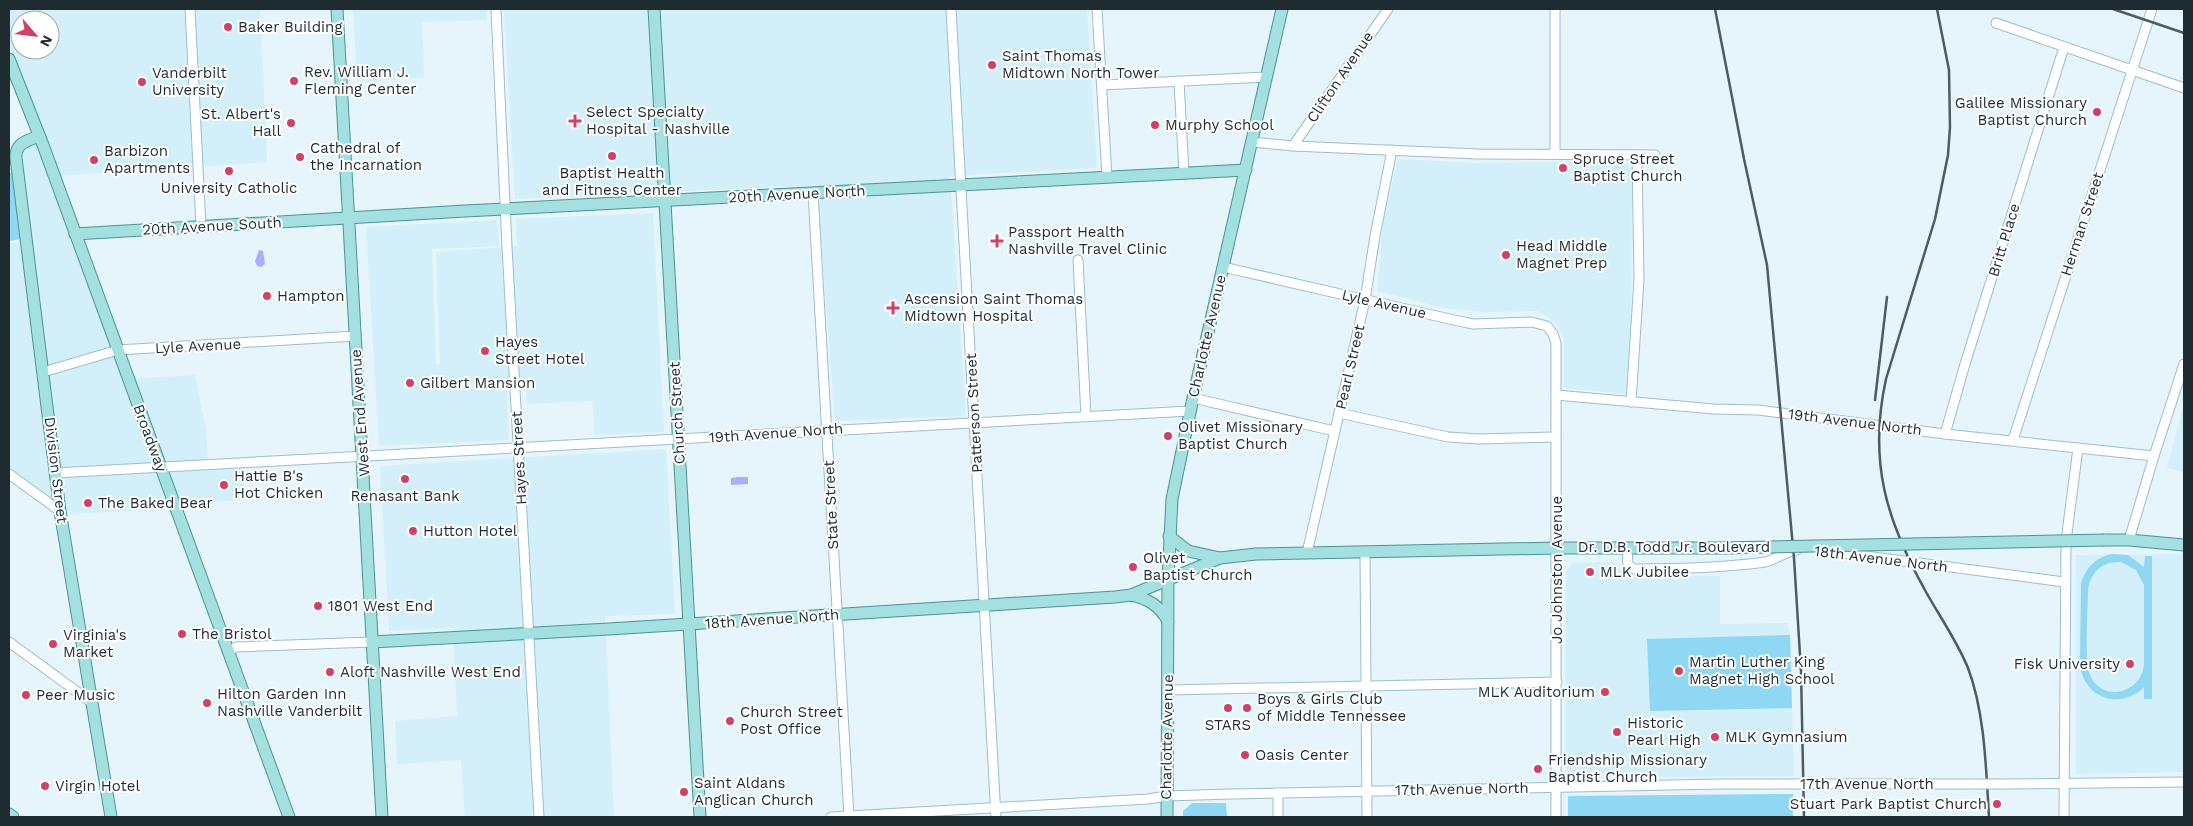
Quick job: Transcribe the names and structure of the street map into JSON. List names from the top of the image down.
{
  "streets": {
    "main road": [
      "20th Avenue North",
      "20th Avenue South",
      "Charlotte Avenue",
      "West End Avenue",
      "Church Street",
      "Broadway",
      "Division Street",
      "Dr. D.B. Todd Jr. Boulevard",
      "18th Avenue North"
    ],
    "street": [
      "Clifton Avenue",
      "Herman Street",
      "Britt Place",
      "Lyle Avenue",
      "Pearl Street",
      "Patterson Street",
      "19th Avenue North",
      "Hayes Street",
      "State Street",
      "Jo Johnston Avenue",
      "17th Avenue North"
    ]
  },
  "crossings": [
    ["20th Avenue North", "20th Avenue South"],
    ["20th Avenue North", "Charlotte Avenue"],
    ["20th Avenue North", "West End Avenue"],
    ["20th Avenue North", "Church Street"],
    ["20th Avenue North", "Patterson Street"],
    ["20th Avenue North", "Hayes Street"],
    ["20th Avenue North", "State Street"],
    ["Herman Street", "19th Avenue North"],
    ["20th Avenue South", "West End Avenue"],
    ["20th Avenue South", "Broadway"],
    ["Britt Place", "19th Avenue North"],
    ["Lyle Avenue", "Charlotte Avenue"],
    ["Lyle Avenue", "Pearl Street"],
    ["Lyle Avenue", "West End Avenue"],
    ["Lyle Avenue", "Broadway"],
    ["Lyle Avenue", "Division Street"],
    ["Lyle Avenue", "Jo Johnston Avenue"],
    ["Charlotte Avenue", "19th Avenue North"],
    ["Charlotte Avenue", "Dr. D.B. Todd Jr. Boulevard"],
    ["Charlotte Avenue", "18th Avenue North"],
    ["Charlotte Avenue", "17th Avenue North"],
    ["Pearl Street", "Dr. D.B. Todd Jr. Boulevard"],
    ["West End Avenue", "19th Avenue North"],
    ["West End Avenue", "18th Avenue North"],
    ["Church Street", "19th Avenue North"],
    ["Church Street", "18th Avenue North"],
    ["Patterson Street", "19th Avenue North"],
    ["Patterson Street", "18th Avenue North"],
    ["Patterson Street", "17th Avenue North"],
    ["19th Avenue North", "Broadway"],
    ["19th Avenue North", "Hayes Street"],
    ["19th Avenue North", "Division Street"],
    ["19th Avenue North", "State Street"],
    ["19th Avenue North", "Jo Johnston Avenue"],
    ["Broadway", "Division Street"],
    ["Hayes Street", "18th Avenue North"],
    ["State Street", "18th Avenue North"],
    ["State Street", "17th Avenue North"],
    ["Dr. D.B. Todd Jr. Boulevard", "18th Avenue North"],
    ["Dr. D.B. Todd Jr. Boulevard", "Jo Johnston Avenue"],
    ["Jo Johnston Avenue", "17th Avenue North"]
  ],
  "places": {
    "other": [
      "Baker Building",
      "Saint Thomas Midtown North Tower",
      "Rev. William J. Fleming Center",
      "Vanderbilt University",
      "Galilee Missionary Baptist Church",
      "St. Albert's Hall",
      "Murphy School",
      "Baptist Health and Fitness Center",
      "Cathedral of the Incarnation",
      "Barbizon Apartments",
      "Spruce Street Baptist Church",
      "University Catholic",
      "Head Middle Magnet Prep",
      "Hampton",
      "Hayes Street Hotel",
      "Gilbert Mansion",
      "Olivet Missionary Baptist Church",
      "Renasant Bank",
      "Hattie B's Hot Chicken",
      "The Baked Bear",
      "Hutton Hotel",
      "Olivet Baptist Church",
      "MLK Jubilee",
      "1801 West End",
      "The Bristol",
      "Virginia's Market",
      "Fisk University",
      "Martin Luther King Magnet High School",
      "Aloft Nashville West End",
      "MLK Auditorium",
      "Peer Music",
      "Hilton Garden Inn Nashville Vanderbilt",
      "STARS",
      "Boys & Girls Club of Middle Tennessee",
      "Church Street Post Office",
      "Historic Pearl High",
      "MLK Gymnasium",
      "Oasis Center",
      "Friendship Missionary Baptist Church",
      "Virgin Hotel",
      "Saint Aldans Anglican Church",
      "Stuart Park Baptist Church"
    ],
    "health": ["Select Specialty Hospital - Nashville", "Passport Health Nashville Travel Clinic", "Ascension Saint Thomas Midtown Hospital"]
  },
  "north": "bottom right"
}
